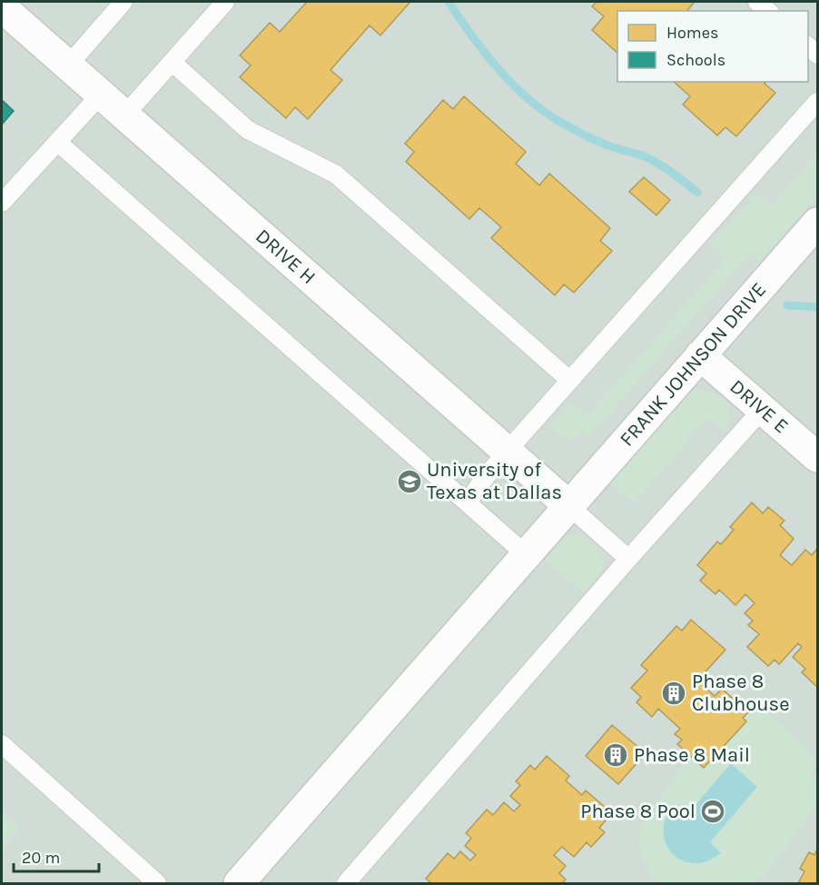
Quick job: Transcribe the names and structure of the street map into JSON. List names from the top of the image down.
{
  "streets": {
    "street": ["DRIVE H", "FRANK JOHNSON DRIVE", "DRIVE E"]
  },
  "crossings": [
    ["DRIVE H", "FRANK JOHNSON DRIVE"],
    ["FRANK JOHNSON DRIVE", "DRIVE E"]
  ],
  "places": {
    "school or university": ["University of Texas at Dallas"],
    "building": ["Phase 8 Clubhouse", "Phase 8 Mail"],
    "sports": ["Phase 8 Pool"]
  },
  "legend": ["Homes", "Schools"],
  "scale_bar": "20 m"
}
